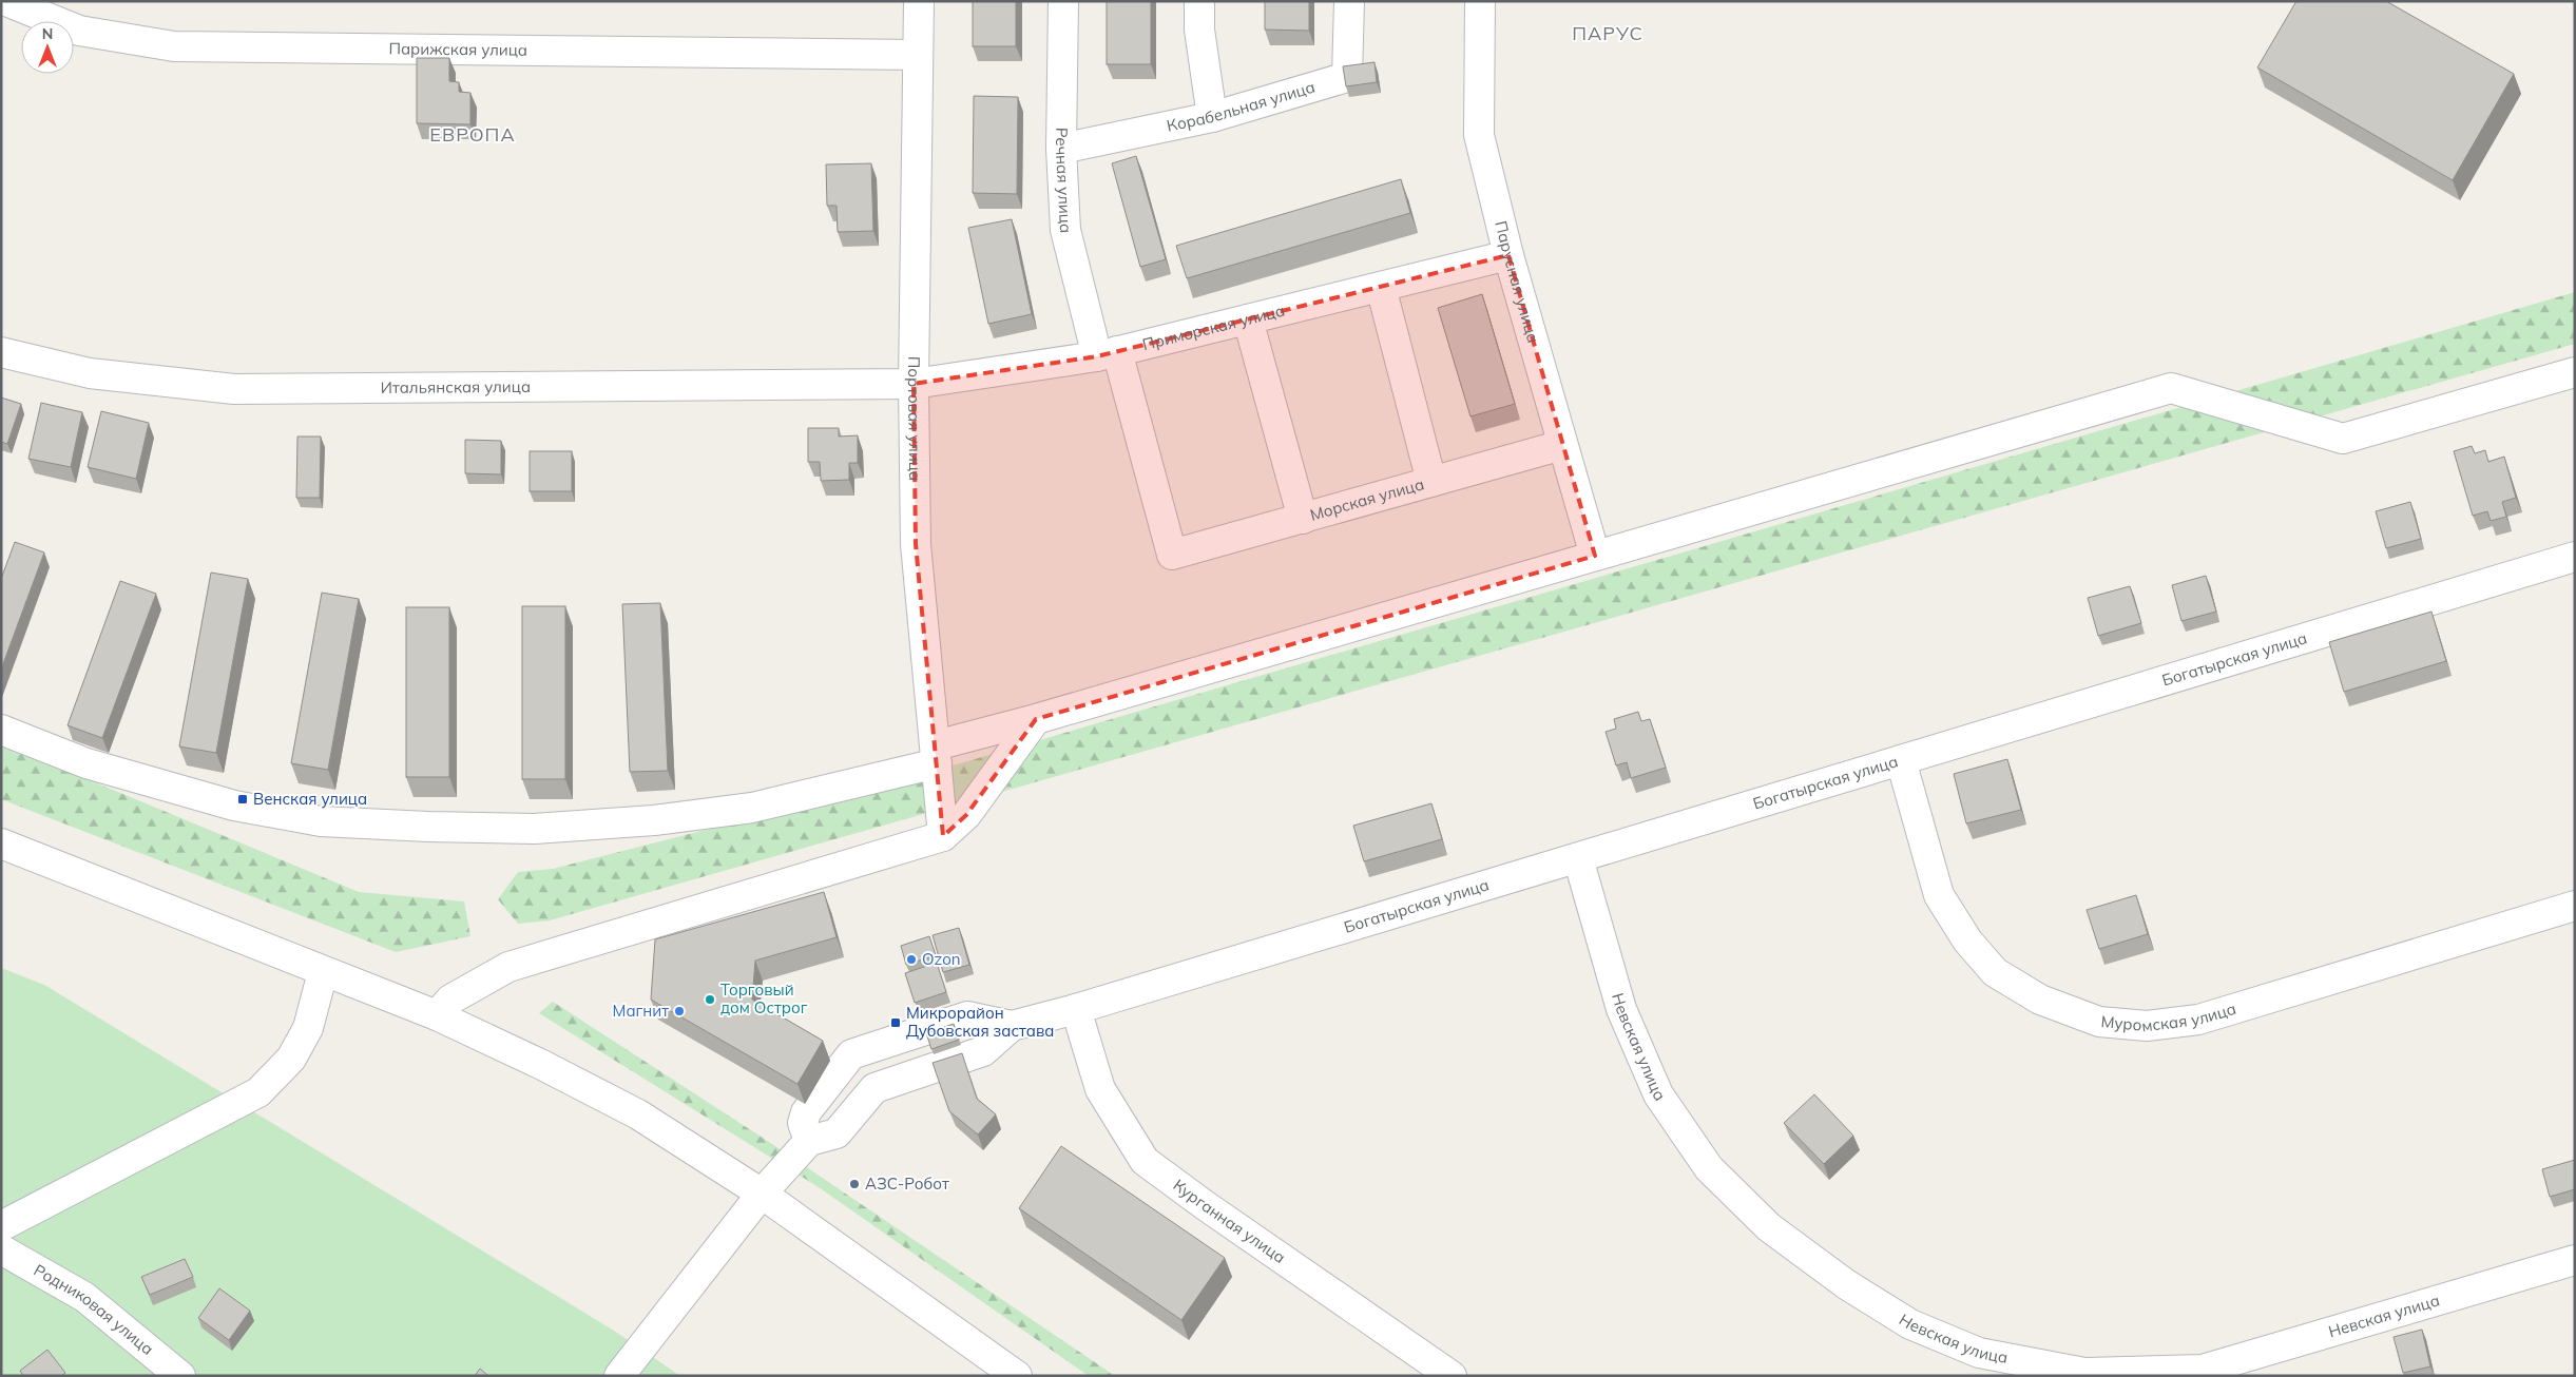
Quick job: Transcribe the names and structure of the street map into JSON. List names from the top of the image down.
{
  "streets": {
    "street": [
      "Парижская улица",
      "Корабельная улица",
      "Речная улица",
      "Парусная улица",
      "Приморская улица",
      "Итальянская улица",
      "Портовая улица",
      "Морская улица",
      "Богатырская улица",
      "Муромская улица",
      "Невская улица",
      "Курганная улица",
      "Родниковая улица"
    ]
  },
  "crossings": [
    ["Парижская улица", "Портовая улица"],
    ["Корабельная улица", "Речная улица"],
    ["Речная улица", "Приморская улица"],
    ["Речная улица", "Морская улица"],
    ["Парусная улица", "Приморская улица"],
    ["Парусная улица", "Морская улица"],
    ["Приморская улица", "Итальянская улица"],
    ["Приморская улица", "Портовая улица"],
    ["Итальянская улица", "Портовая улица"],
    ["Богатырская улица", "Муромская улица"],
    ["Богатырская улица", "Невская улица"],
    ["Богатырская улица", "Курганная улица"]
  ],
  "districts": ["ПАРУС", "ЕВРОПА"],
  "places": {
    "transit": ["Венская улица", "Микрорайон Дубовская застава"],
    "other": [
      "Ozon",
      "Торговый дом Острог",
      "Магнит",
      "АЗС-Робот"
    ]
  },
  "north": "top"
}
